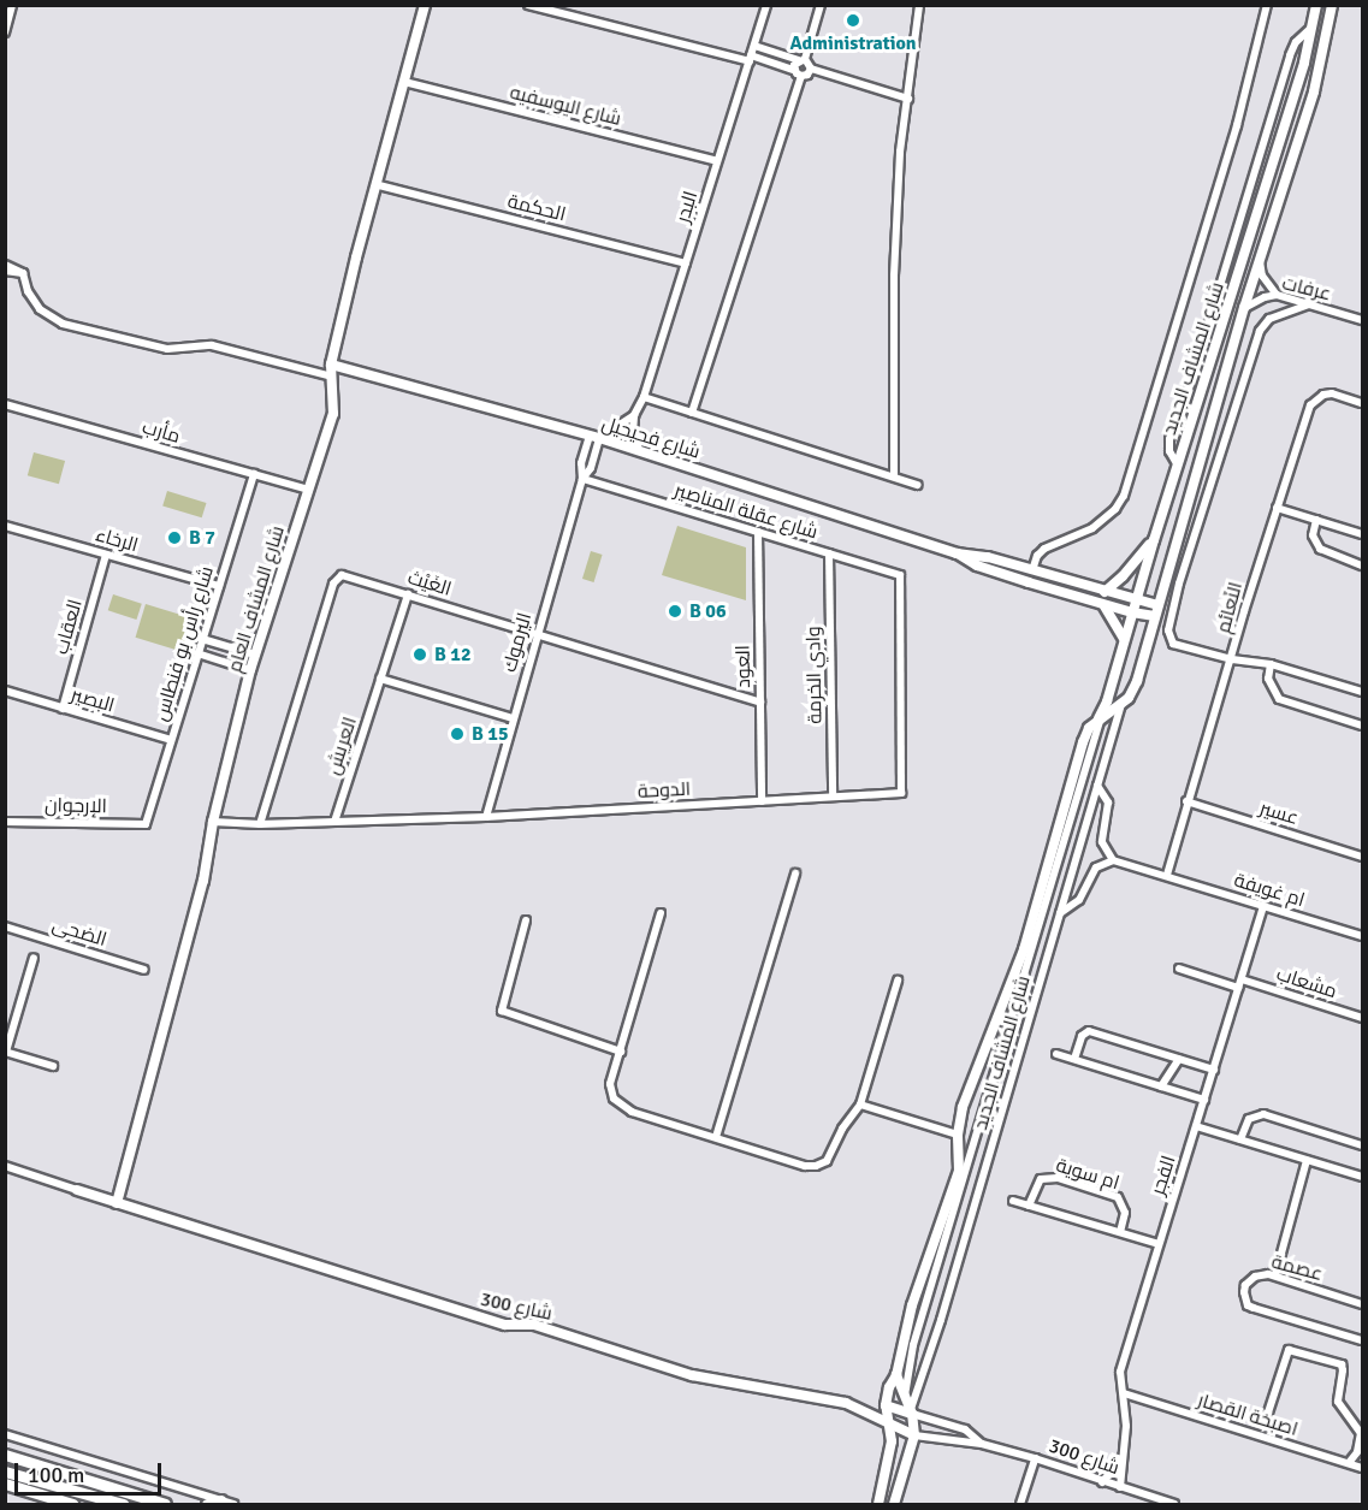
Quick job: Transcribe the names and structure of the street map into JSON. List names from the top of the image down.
{
  "streets": {
    "street": [
      "شارع اليوسفيه",
      "البدر",
      "الحكمة",
      "عرفات",
      "شارع المشاف الجديد",
      "مأرب",
      "شارع فحيحيل",
      "شارع عقلة المناصير",
      "الرخاء",
      "الغَيْث",
      "شارع المشاف العام",
      "النًعائم",
      "العقاب",
      "اليرموك",
      "شارع رأس بو فنطاس",
      "العود",
      "وادي الخرمة",
      "البصير",
      "العريش",
      "الدوحة",
      "الإرجوان",
      "عسير",
      "ام غويفة",
      "الضحى",
      "مشعاب",
      "ام سوية",
      "الفجر",
      "عصمة",
      "شارع 300",
      "اصبخة القصار"
    ]
  },
  "crossings": [
    ["شارع اليوسفيه", "البدر"],
    ["شارع اليوسفيه", "شارع المشاف العام"],
    ["البدر", "الحكمة"],
    ["البدر", "شارع فحيحيل"],
    ["البدر", "اليرموك"],
    ["الحكمة", "شارع المشاف العام"],
    ["عرفات", "شارع المشاف الجديد"],
    ["شارع المشاف الجديد", "شارع فحيحيل"],
    ["شارع المشاف الجديد", "شارع 300"],
    ["مأرب", "شارع المشاف العام"],
    ["مأرب", "شارع رأس بو فنطاس"],
    ["شارع فحيحيل", "شارع المشاف العام"],
    ["شارع فحيحيل", "اليرموك"],
    ["شارع عقلة المناصير", "اليرموك"],
    ["شارع عقلة المناصير", "العود"],
    ["شارع عقلة المناصير", "وادي الخرمة"],
    ["شارع عقلة المناصير", "الدوحة"],
    ["الرخاء", "العقاب"],
    ["الرخاء", "شارع رأس بو فنطاس"],
    ["الغَيْث", "اليرموك"],
    ["الغَيْث", "العود"],
    ["الغَيْث", "العريش"],
    ["الغَيْث", "الدوحة"],
    ["شارع المشاف العام", "الدوحة"],
    ["شارع المشاف العام", "شارع 300"],
    ["النًعائم", "عسير"],
    ["النًعائم", "ام غويفة"],
    ["العقاب", "البصير"],
    ["اليرموك", "الدوحة"],
    ["شارع رأس بو فنطاس", "البصير"],
    ["شارع رأس بو فنطاس", "الإرجوان"],
    ["العود", "الدوحة"],
    ["وادي الخرمة", "الدوحة"],
    ["العريش", "الدوحة"],
    ["ام غويفة", "الفجر"],
    ["مشعاب", "الفجر"],
    ["الفجر", "شارع 300"],
    ["الفجر", "اصبخة القصار"]
  ],
  "places": [
    "Administration",
    "B 7",
    "B 06",
    "B 12",
    "B 15"
  ],
  "scale_bar": "100 m"
}
